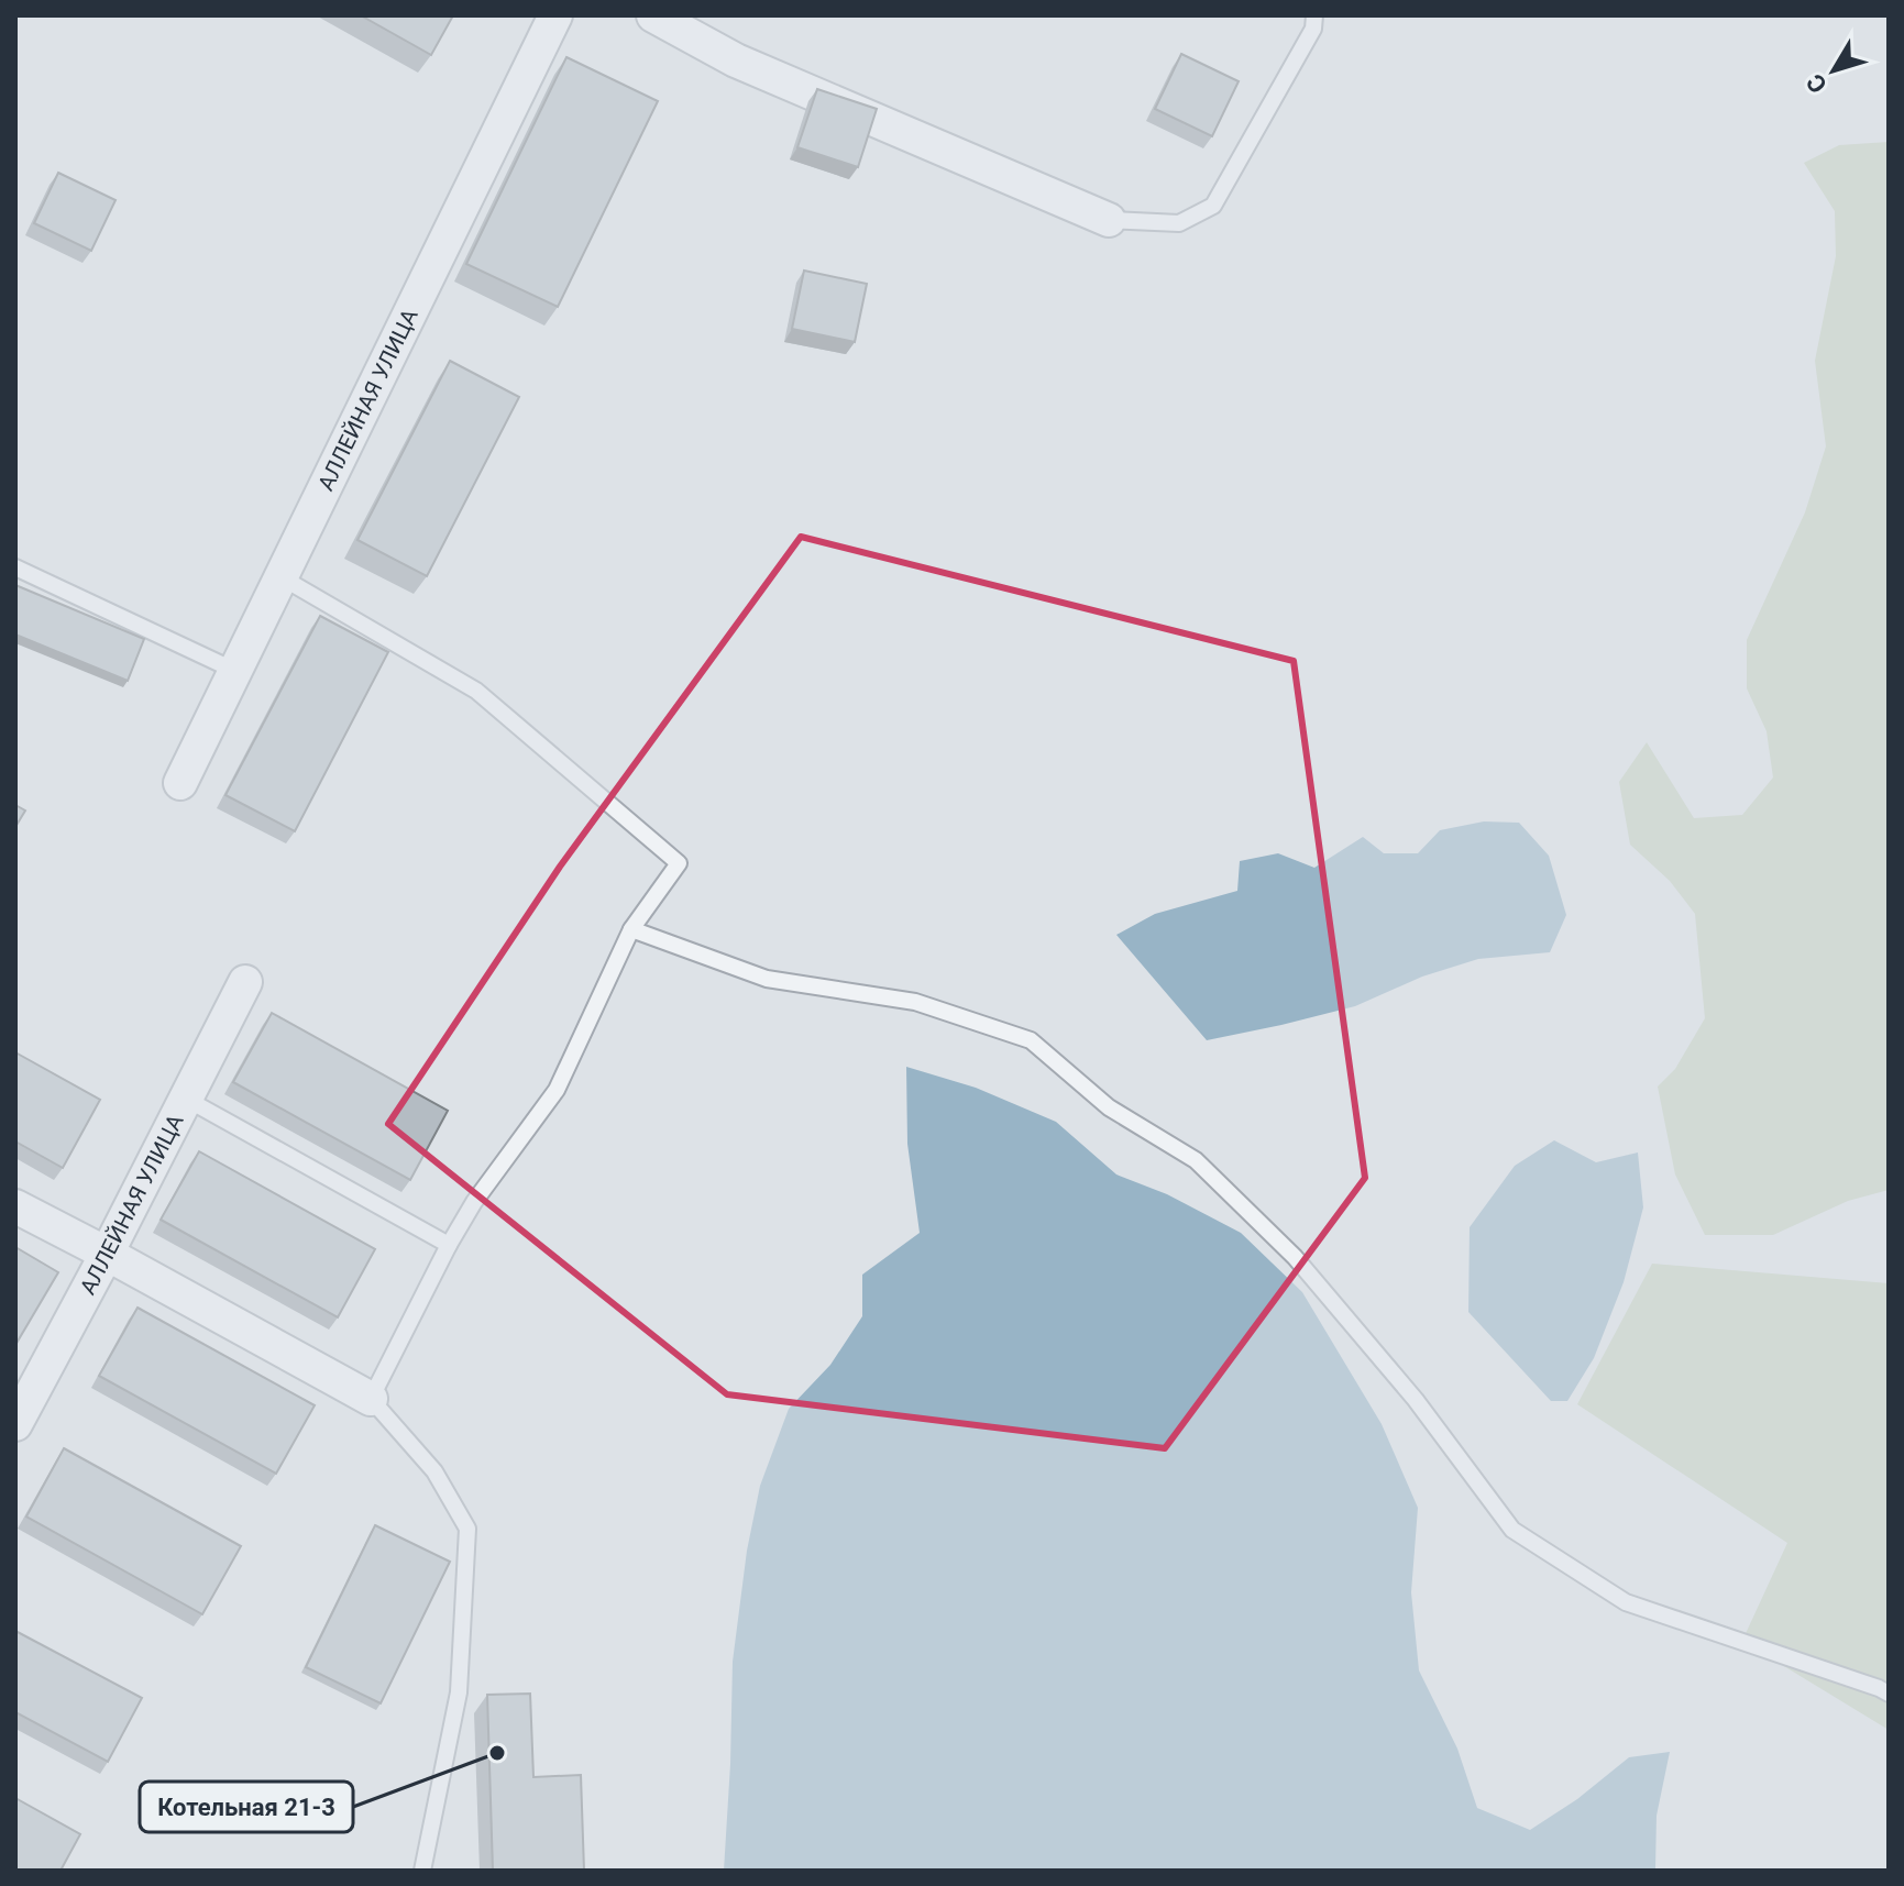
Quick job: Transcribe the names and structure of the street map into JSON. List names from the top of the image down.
{
  "streets": {
    "street": ["АЛЛЕЙНАЯ УЛИЦА"]
  },
  "places": ["Котельная 21-3"],
  "north": "bottom left"
}
